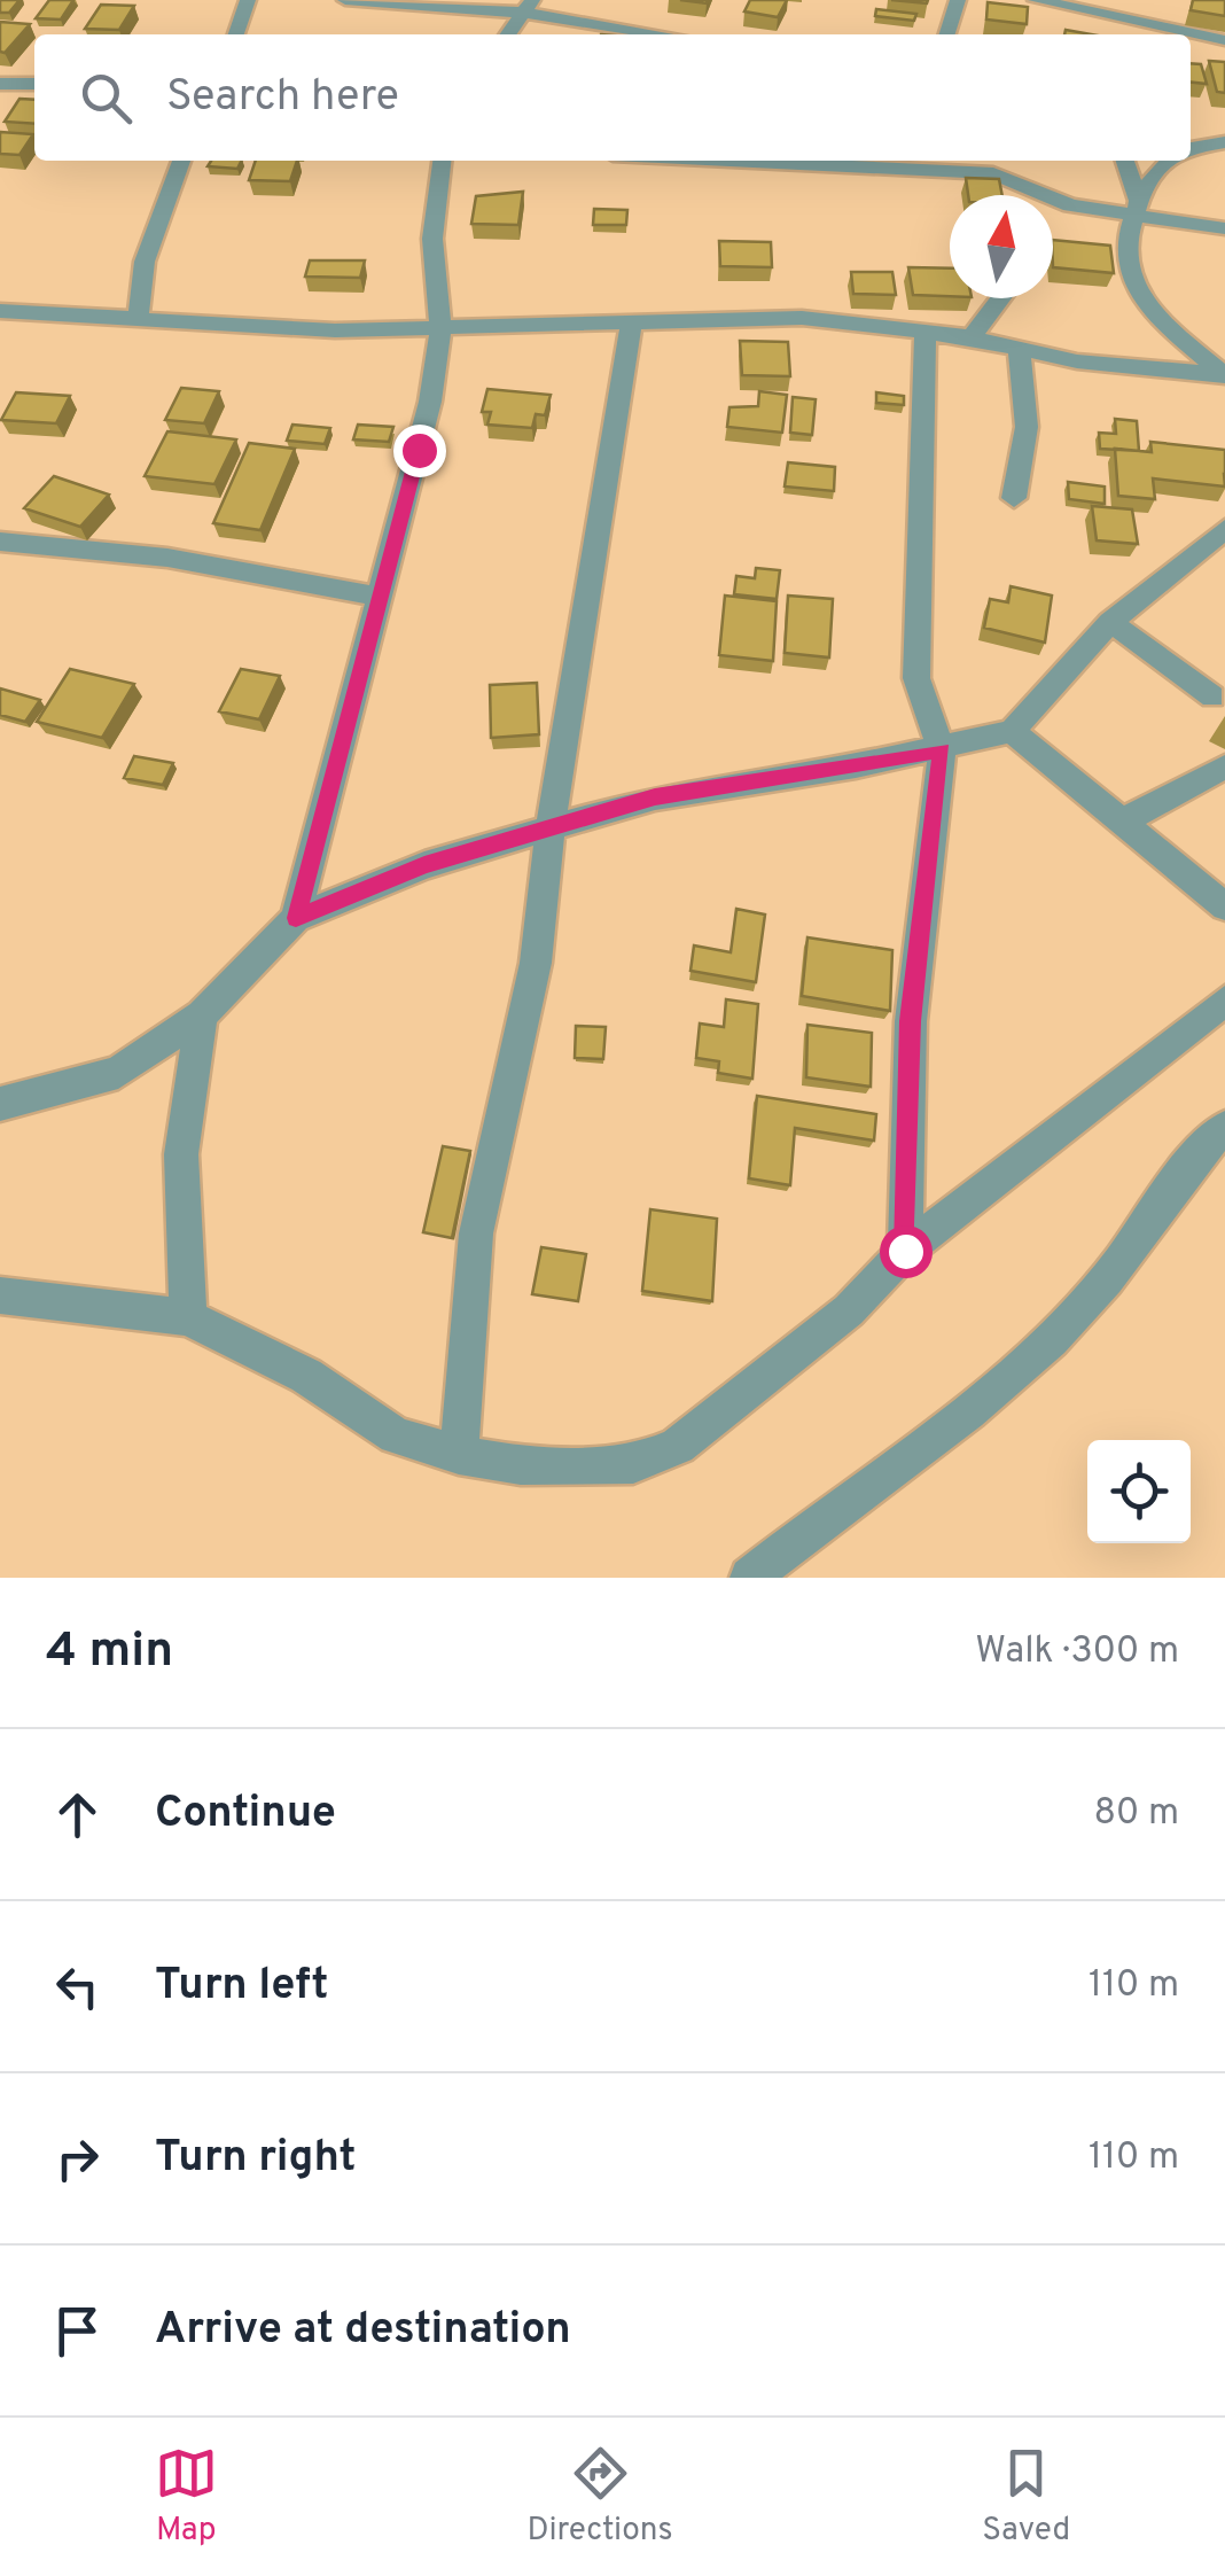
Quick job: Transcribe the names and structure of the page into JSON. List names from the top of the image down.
{
  "north": "top",
  "page": {
    "search": "Search here",
    "heading": ["4 min", "Walk · 300 m"],
    "list": [
      ["Continue", "80 m"],
      ["Turn left", "110 m"],
      ["Turn right", "110 m"],
      "Arrive at destination"
    ],
    "nav": ["Map", "Directions", "Saved"]
  }
}
